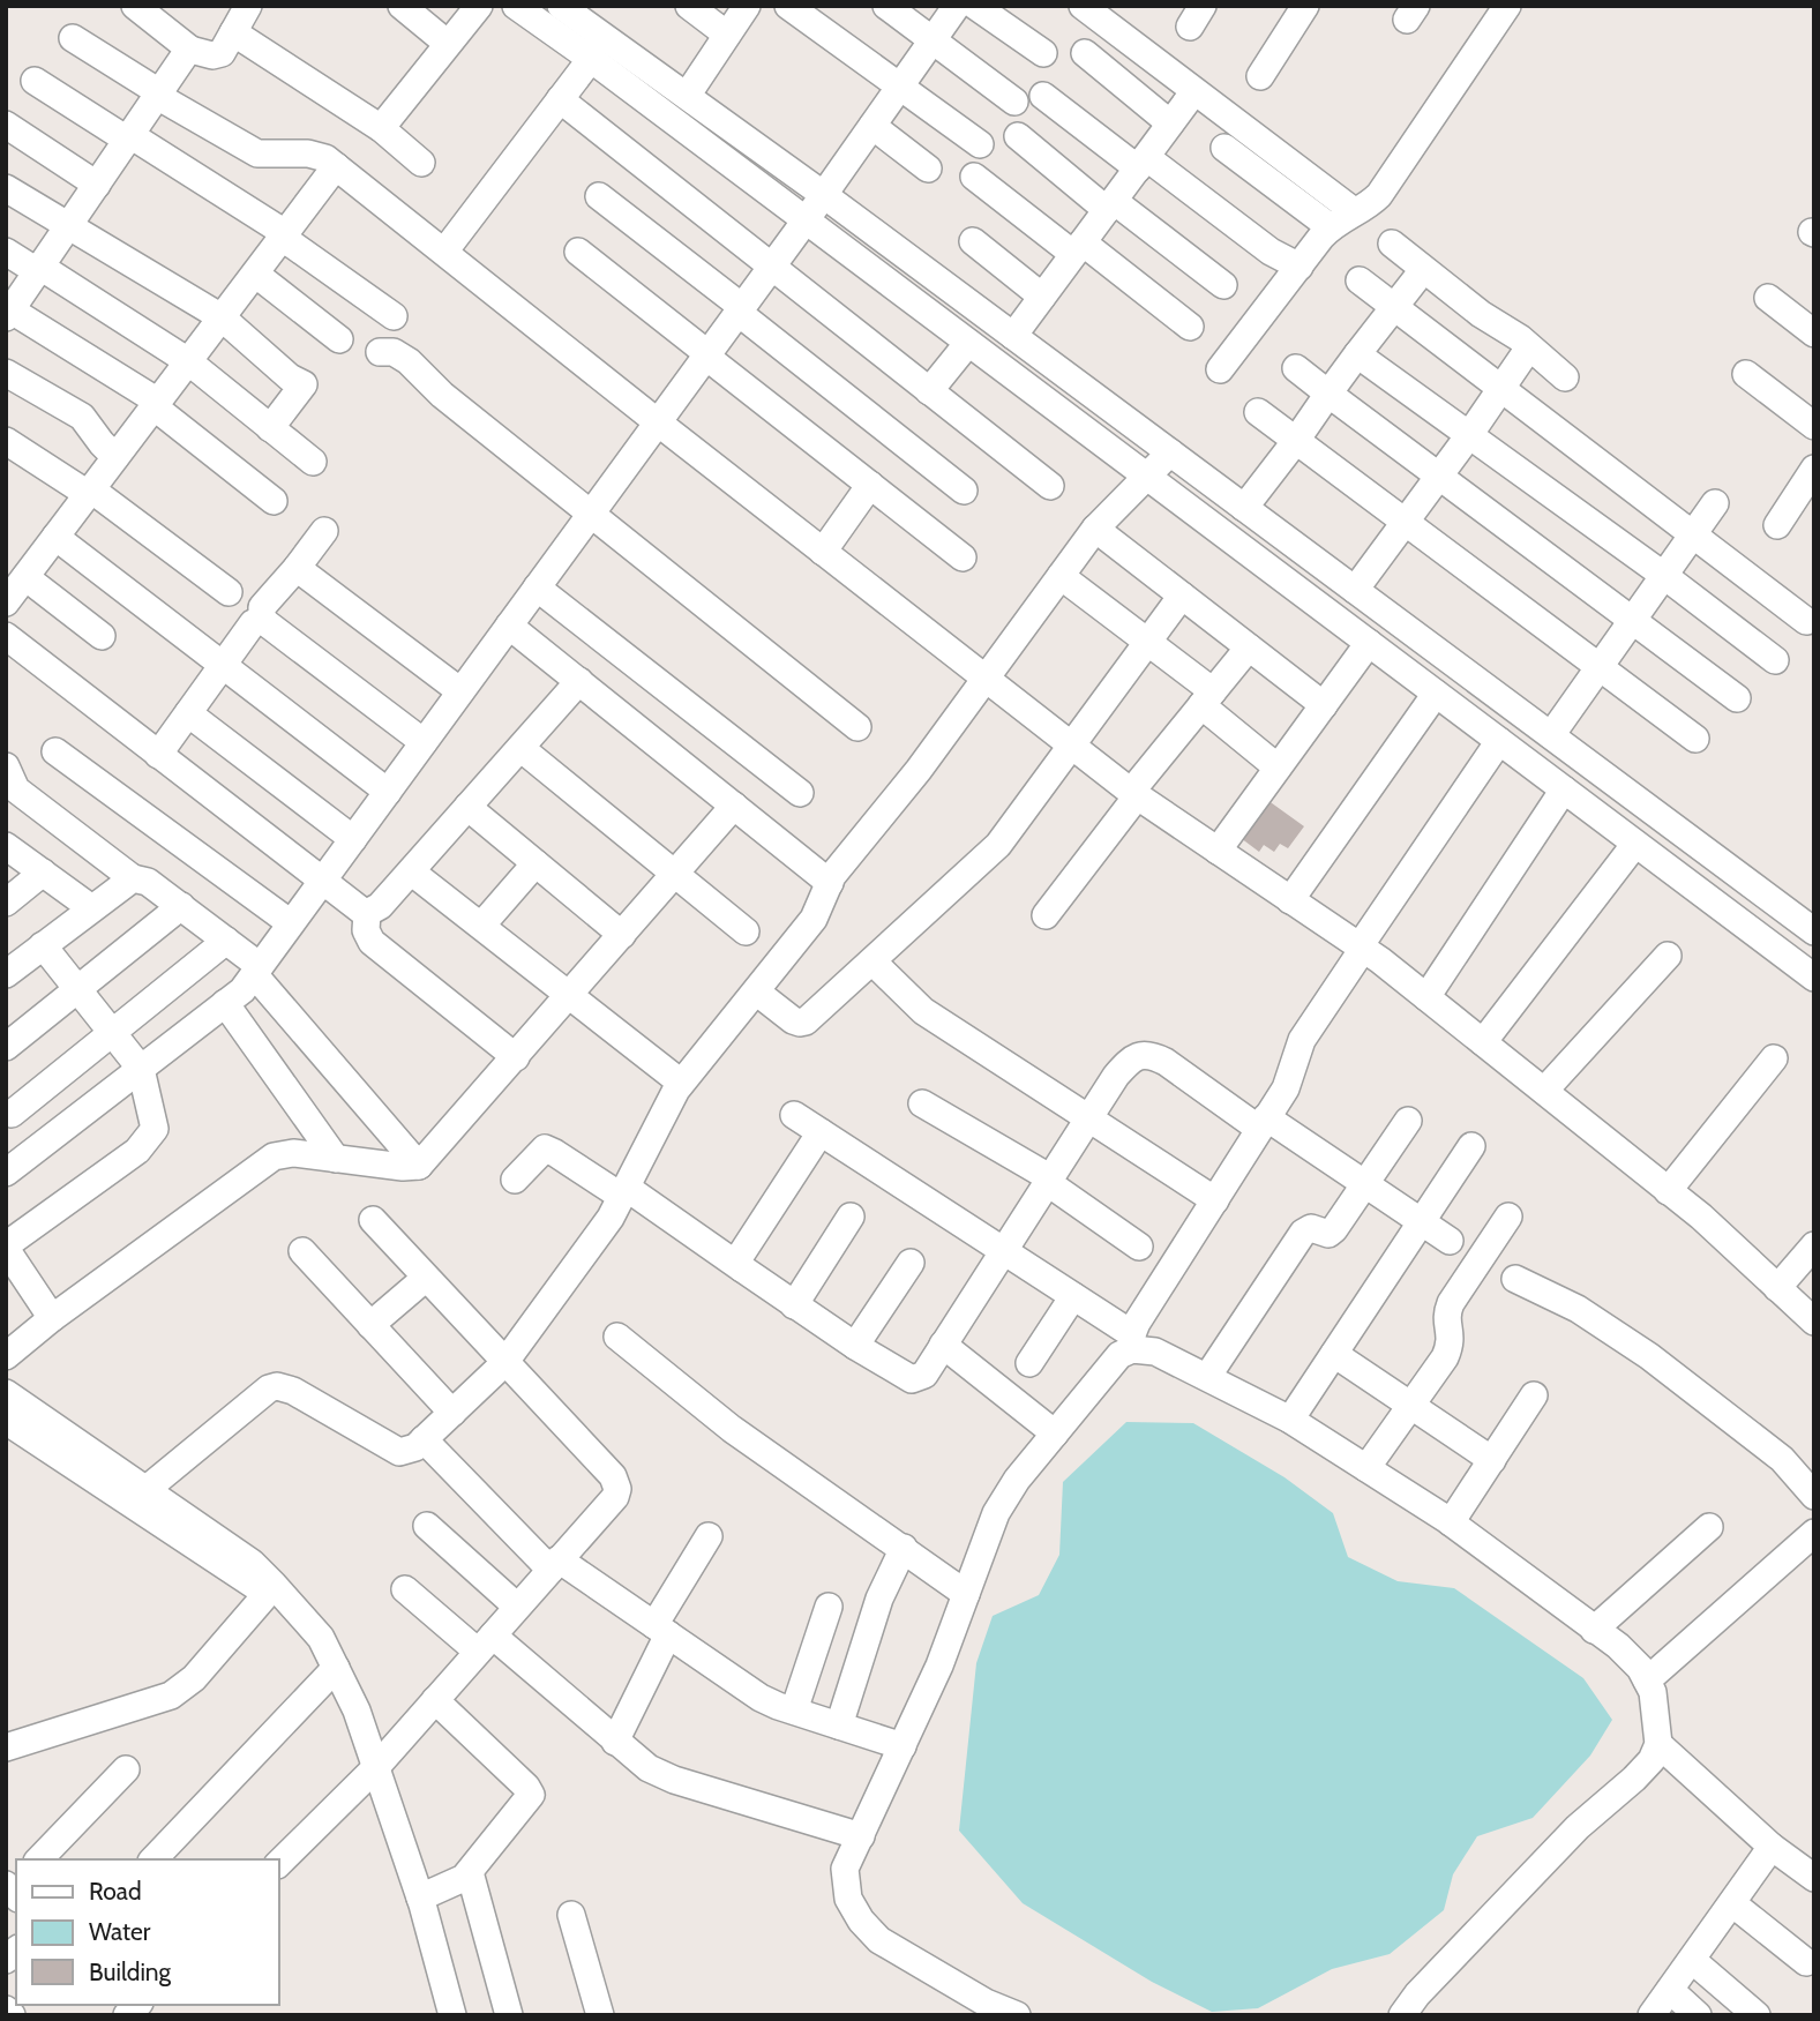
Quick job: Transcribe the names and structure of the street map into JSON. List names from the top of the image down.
{
  "legend": ["Road", "Water", "Building"]
}
